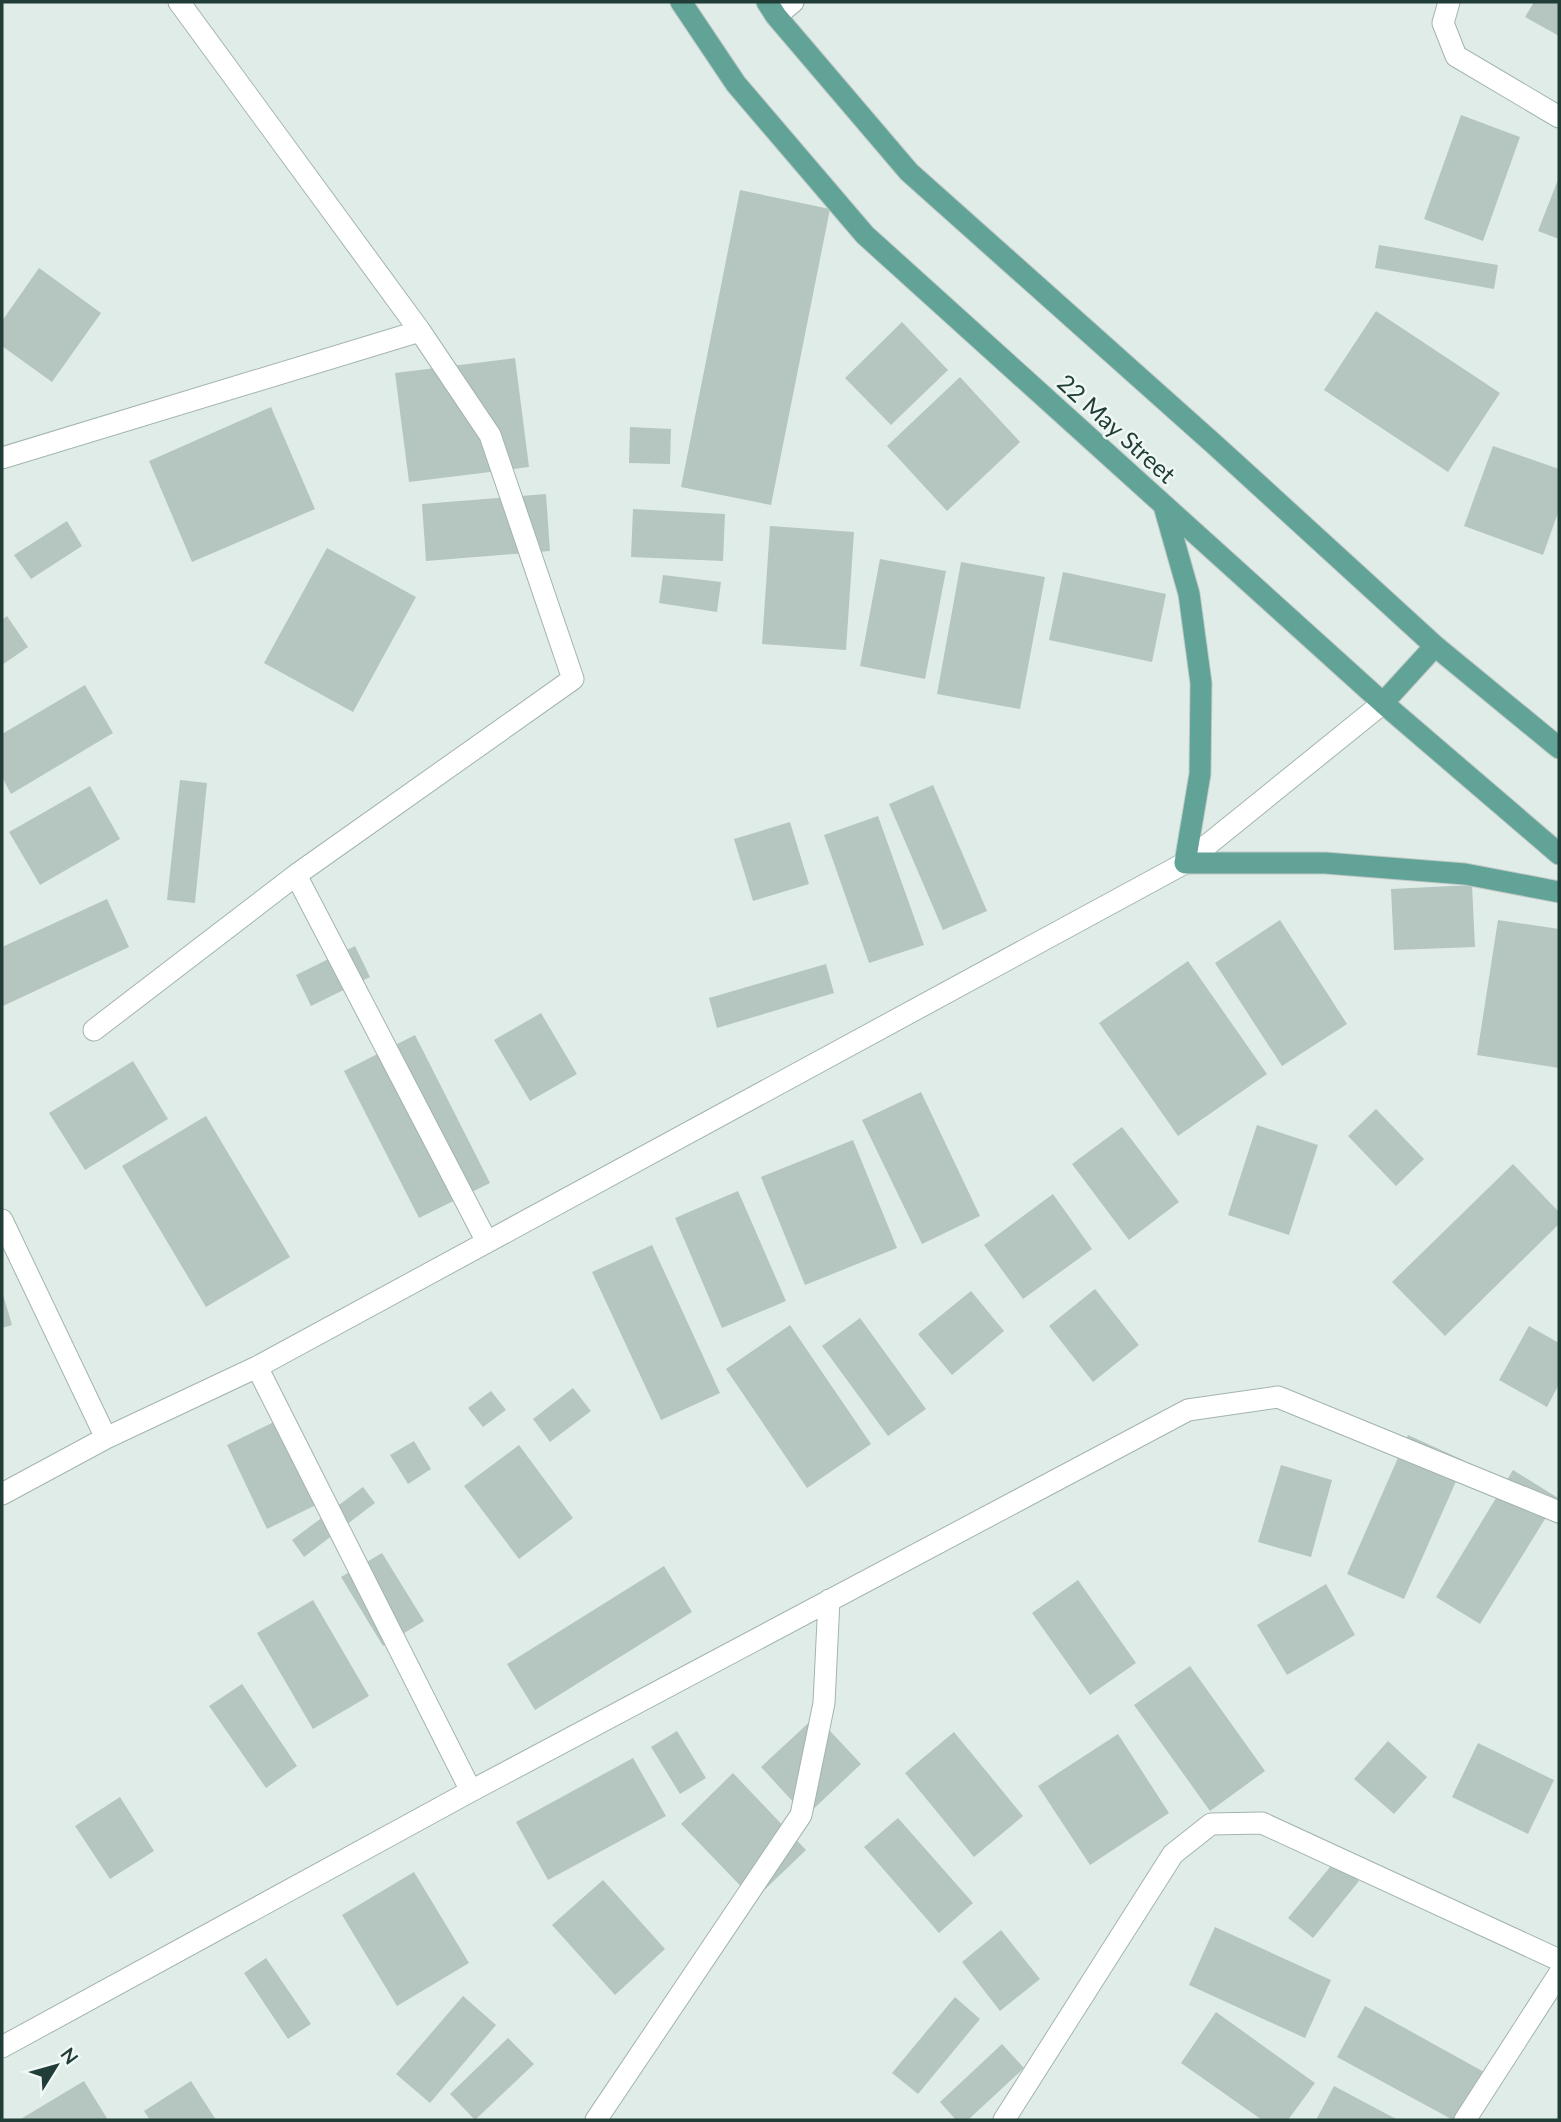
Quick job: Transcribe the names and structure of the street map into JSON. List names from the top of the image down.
{
  "streets": {
    "main road": ["22 May Street"]
  },
  "north": "top right"
}
